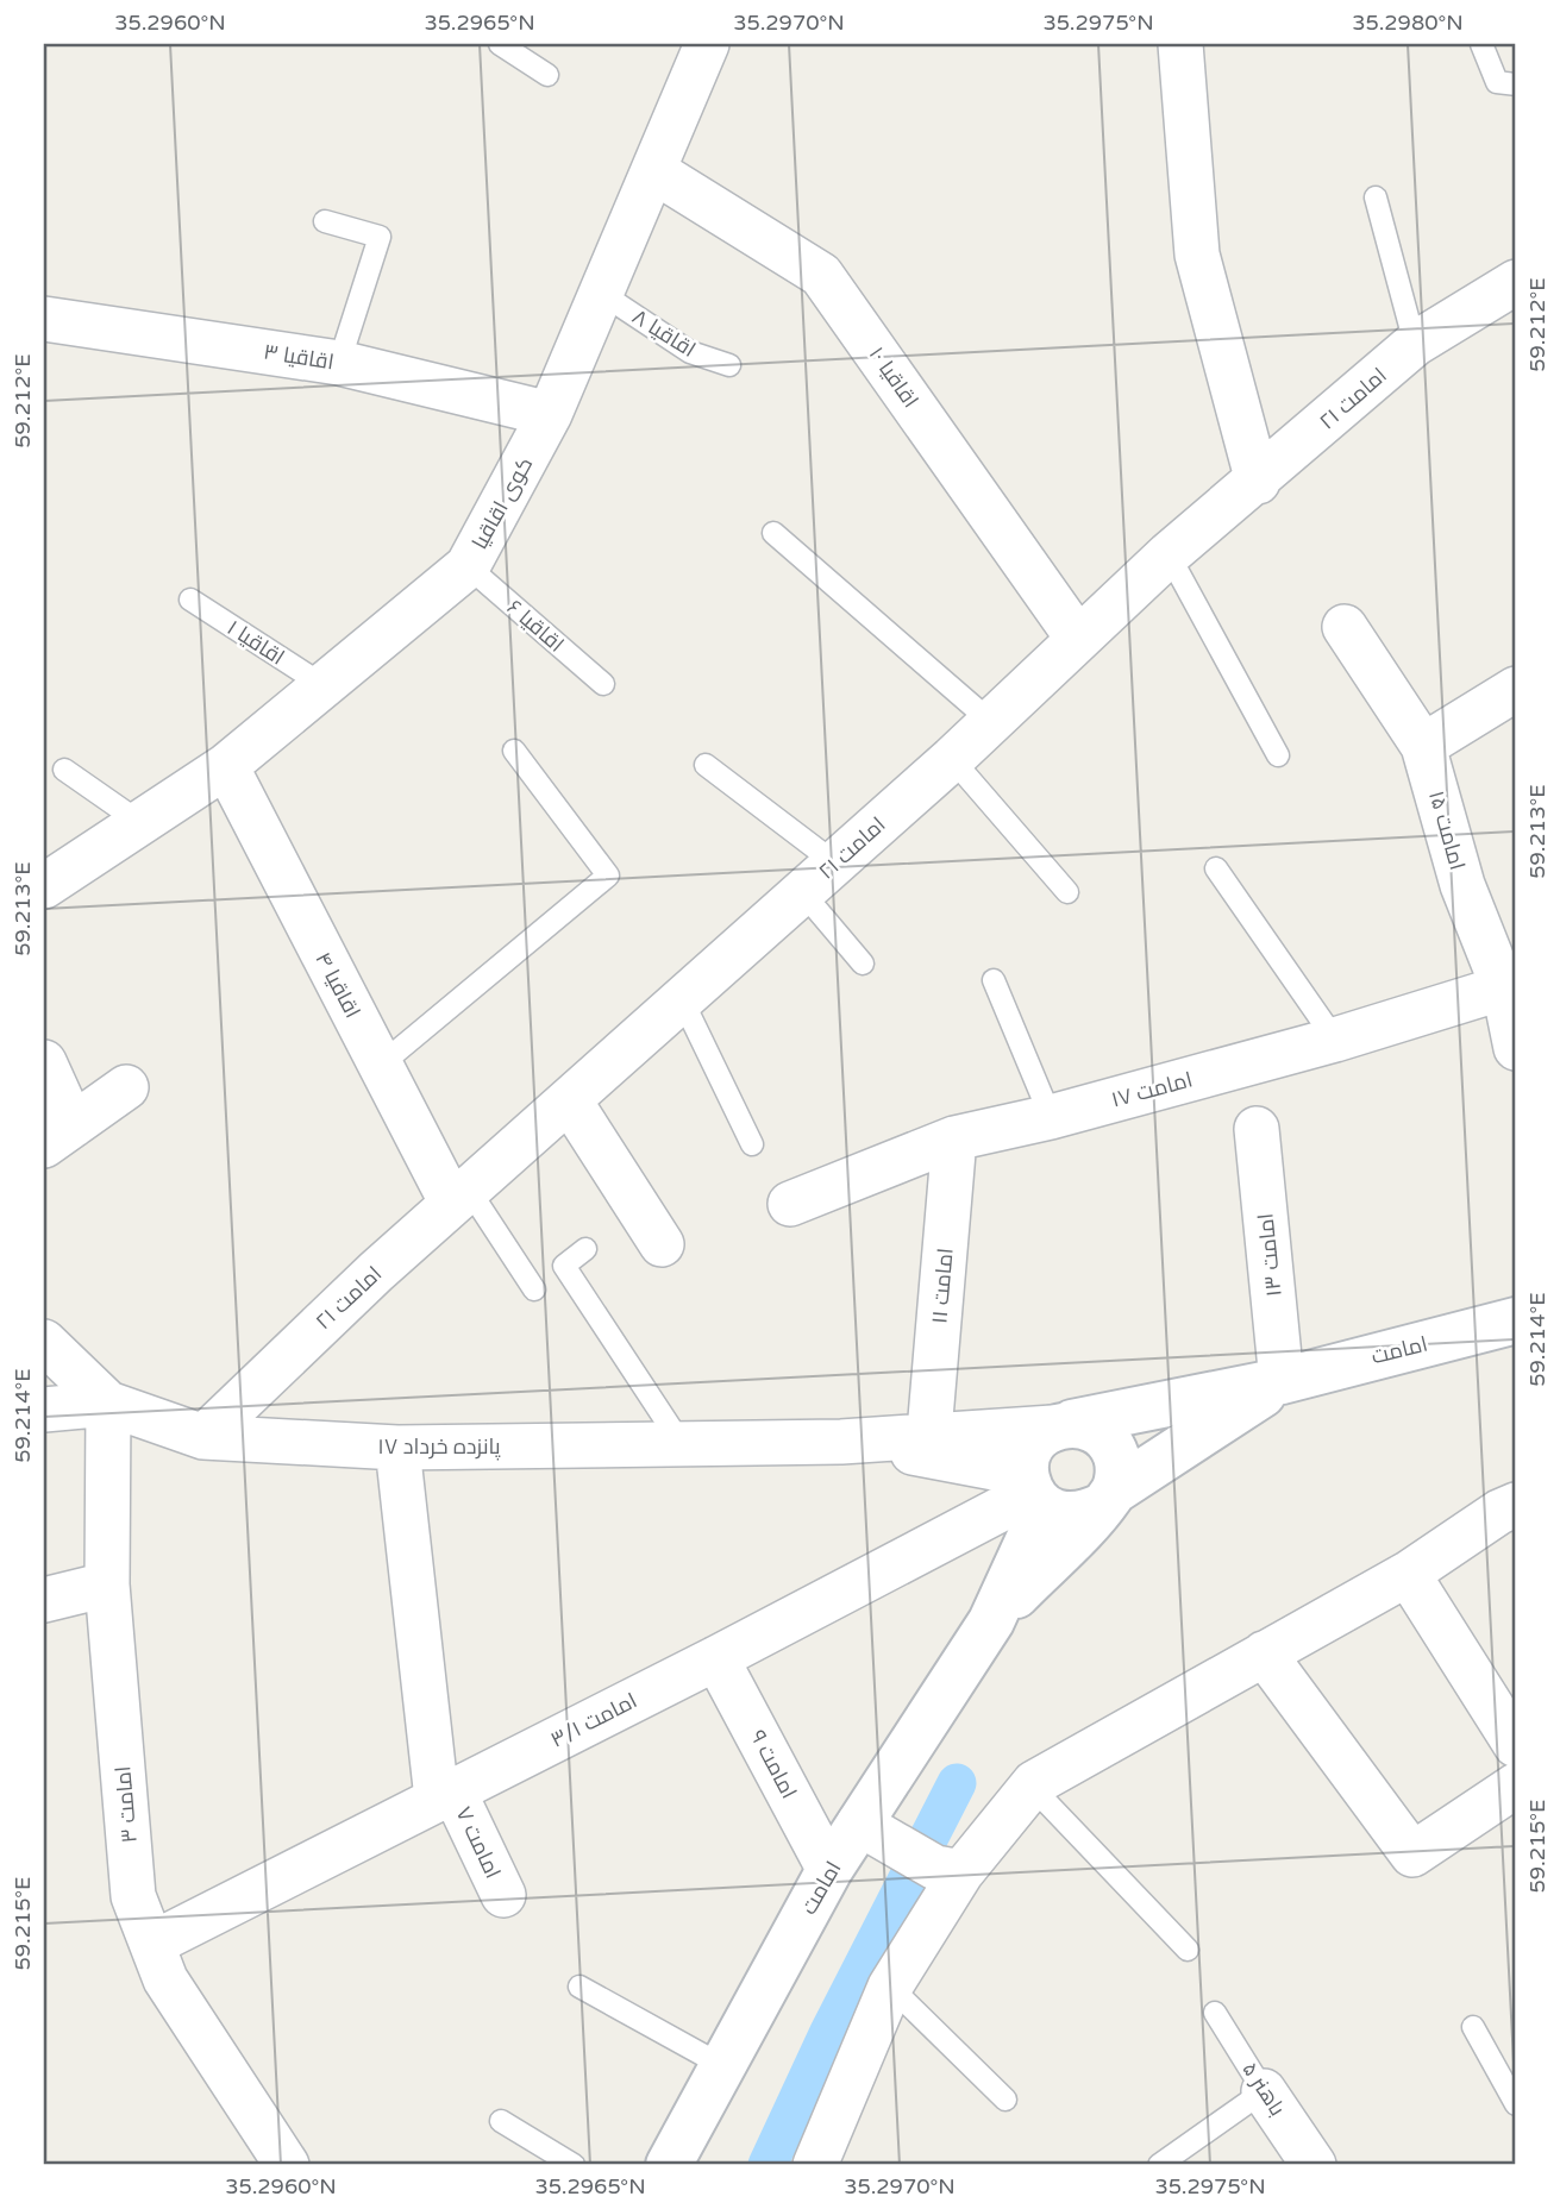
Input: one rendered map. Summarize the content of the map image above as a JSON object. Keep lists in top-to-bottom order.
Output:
{
  "streets": {
    "street": [
      "اقاقیا ۳",
      "اقاقیا ۱۰",
      "امامت ۲۱",
      "کوی اقاقیا",
      "امامت ۱۵",
      "اقاقیا ۴",
      "امامت ۱۷",
      "امامت ۱۳",
      "امامت ۱۱",
      "امامت",
      "پانزده خرداد ۱۷",
      "امامت ۳/۱",
      "امامت ۹",
      "امامت ۳",
      "امامت ۷",
      "باهنر ۵"
    ],
    "lane": ["اقاقیا ۸", "اقاقیا ۶", "اقاقیا ۱"]
  },
  "crossings": [
    ["اقاقیا ۸", "کوی اقاقیا"],
    ["اقاقیا ۳", "کوی اقاقیا"],
    ["اقاقیا ۱۰", "امامت ۲۱"],
    ["اقاقیا ۱۰", "کوی اقاقیا"],
    ["امامت ۲۱", "اقاقیا ۴"],
    ["امامت ۲۱", "پانزده خرداد ۱۷"],
    ["کوی اقاقیا", "اقاقیا ۶"],
    ["کوی اقاقیا", "اقاقیا ۱"],
    ["کوی اقاقیا", "اقاقیا ۴"],
    ["امامت ۱۵", "امامت ۱۷"],
    ["امامت ۱۷", "امامت ۱۱"],
    ["امامت ۱۳", "امامت"],
    ["امامت ۱۱", "پانزده خرداد ۱۷"],
    ["امامت", "پانزده خرداد ۱۷"],
    ["امامت", "امامت ۳/۱"],
    ["امامت", "امامت ۹"],
    ["پانزده خرداد ۱۷", "امامت ۳/۱"],
    ["پانزده خرداد ۱۷", "امامت ۳"],
    ["پانزده خرداد ۱۷", "امامت ۷"],
    ["امامت ۳/۱", "امامت ۹"],
    ["امامت ۳/۱", "امامت ۳"],
    ["امامت ۳/۱", "امامت ۷"]
  ],
  "coordinates": [
    "35.2960°N",
    "35.2965°N",
    "35.2970°N",
    "35.2975°N",
    "35.2980°N",
    "59.212°E",
    "59.213°E",
    "59.214°E",
    "59.215°E"
  ]
}
